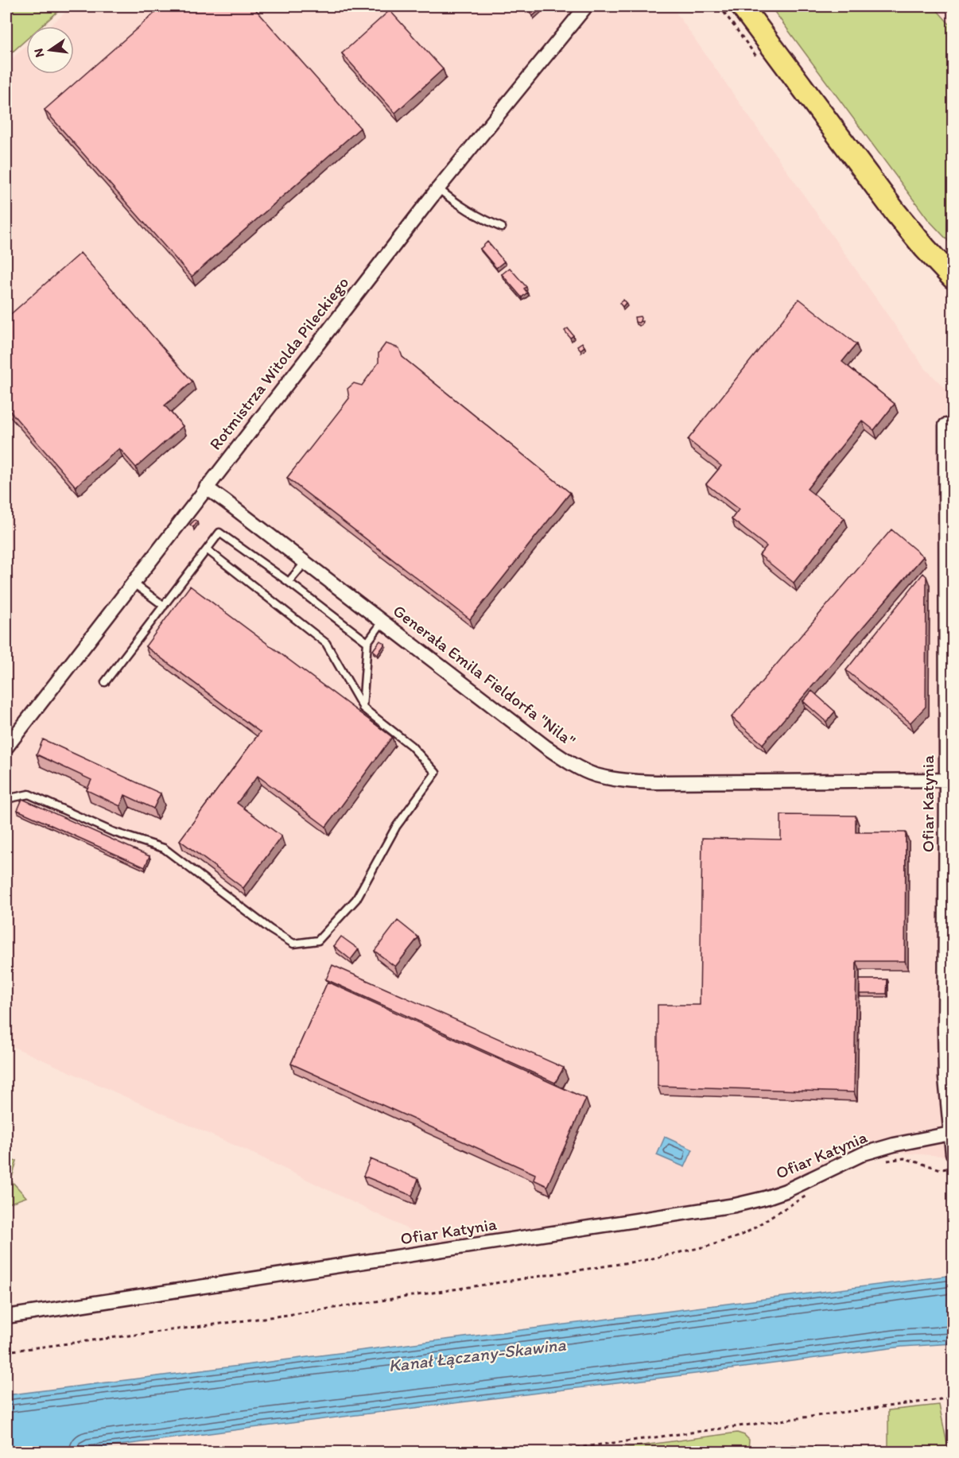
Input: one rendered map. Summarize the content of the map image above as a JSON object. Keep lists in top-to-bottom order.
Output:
{
  "streets": {
    "street": ["Rotmistrza Witolda Pileckiego", "Generała Emila Fieldorfa \"Nila\"", "Ofiar Katynia"]
  },
  "crossings": [
    ["Rotmistrza Witolda Pileckiego", "Generała Emila Fieldorfa \"Nila\""],
    ["Generała Emila Fieldorfa \"Nila\"", "Ofiar Katynia"]
  ],
  "water": ["Kanał Łączany-Skawina"],
  "north": "left"
}
